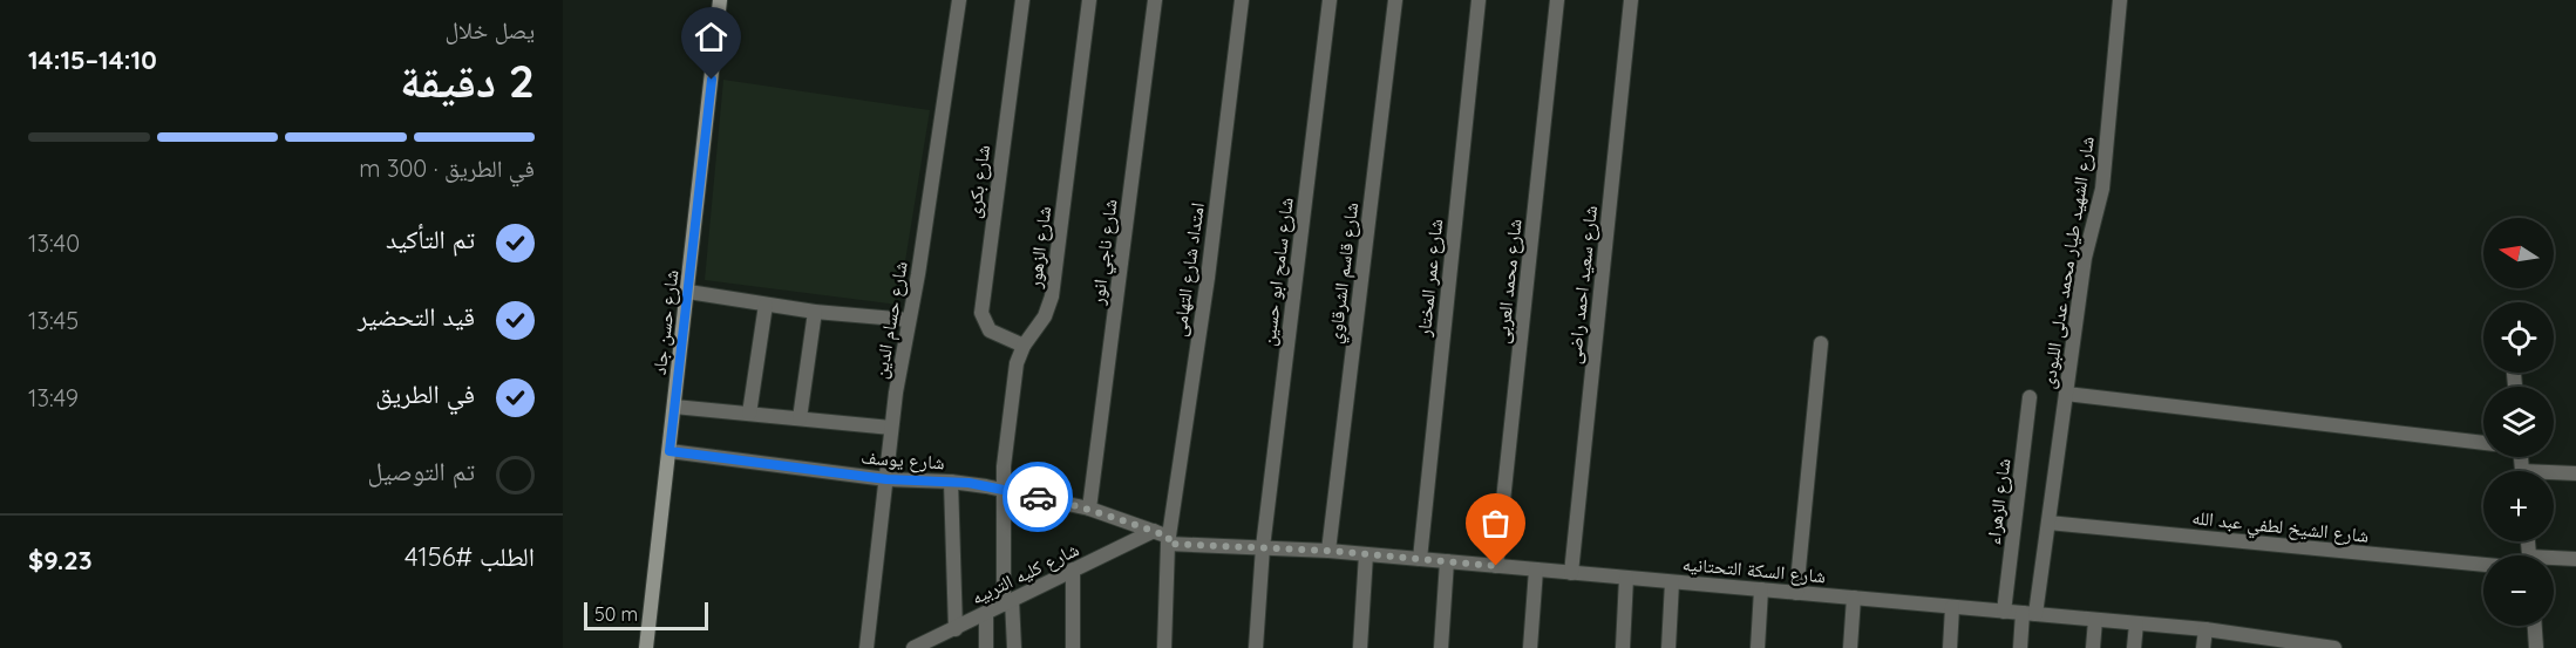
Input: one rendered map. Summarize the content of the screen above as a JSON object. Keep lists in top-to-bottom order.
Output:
{
  "streets": {
    "main road": ["شارع حسن جاد"],
    "street": [
      "شارع بكرى",
      "شارع الزهور",
      "شارع ناجي انور",
      "شارع الشهيد طيار محمد عدلى اللبودى",
      "امتداد شارع التهامى",
      "شارع سامح ابو حسين",
      "شارع قاسم الشرقاوي",
      "شارع عمر المختار",
      "شارع محمد العربى",
      "شارع سعيد احمد راضى",
      "شارع حسام الدين",
      "شارع يوسف",
      "شارع الزهراء",
      "شارع الشيخ لطفي عبد الله",
      "شارع السكة التحتانيه",
      "شارع كليه التربيه"
    ]
  },
  "crossings": [
    ["شارع بكرى", "شارع الزهور"],
    ["شارع الزهور", "شارع يوسف"],
    ["شارع الزهور", "شارع كليه التربيه"],
    ["شارع ناجي انور", "شارع يوسف"],
    ["شارع الشهيد طيار محمد عدلى اللبودى", "شارع الشيخ لطفي عبد الله"],
    ["شارع الشهيد طيار محمد عدلى اللبودى", "شارع السكة التحتانيه"],
    ["امتداد شارع التهامى", "شارع يوسف"],
    ["امتداد شارع التهامى", "شارع السكة التحتانيه"],
    ["شارع سامح ابو حسين", "شارع السكة التحتانيه"],
    ["شارع قاسم الشرقاوي", "شارع السكة التحتانيه"],
    ["شارع عمر المختار", "شارع السكة التحتانيه"],
    ["شارع محمد العربى", "شارع السكة التحتانيه"],
    ["شارع سعيد احمد راضى", "شارع السكة التحتانيه"],
    ["شارع حسام الدين", "شارع يوسف"],
    ["شارع حسن جاد", "شارع يوسف"],
    ["شارع يوسف", "شارع السكة التحتانيه"],
    ["شارع يوسف", "شارع كليه التربيه"],
    ["شارع الزهراء", "شارع السكة التحتانيه"]
  ],
  "scale_bar": "50 m",
  "north": "left",
  "page": {
    "heading": ["2 دقيقة", "يصل خلال", "14:10–14:15"],
    "panel": ["الطلب #4156", "$9.23"],
    "bar": "في الطريق · 300 m",
    "list": [
      ["تم التأكيد", "13:40"],
      ["قيد التحضير", "13:45"],
      ["في الطريق", "13:49"],
      "تم التوصيل"
    ],
    "map_buttons": ["+", "−"],
    "scale": "50 m"
  }
}
